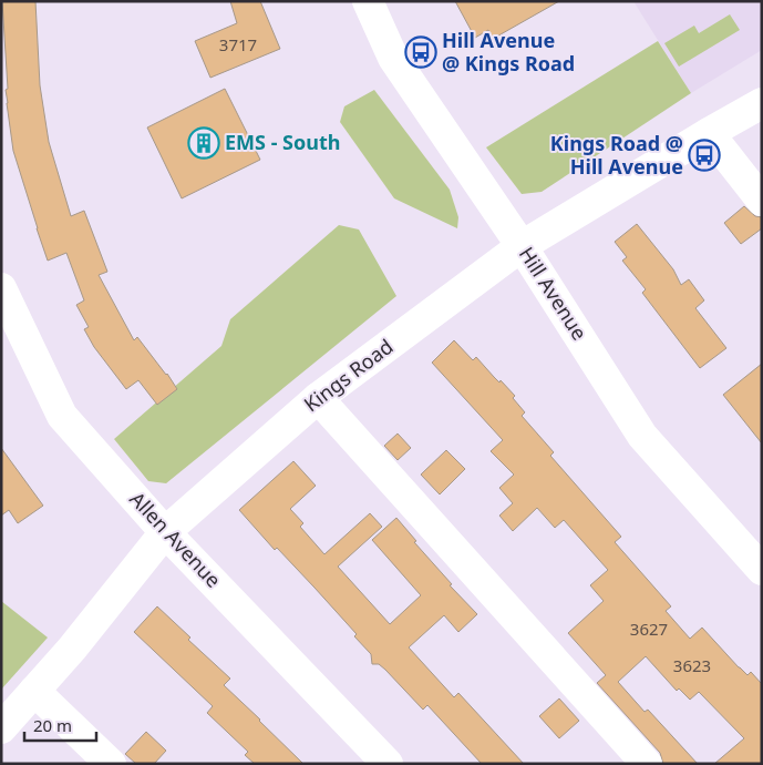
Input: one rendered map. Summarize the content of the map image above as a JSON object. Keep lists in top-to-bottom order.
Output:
{
  "streets": {
    "street": ["Hill Avenue", "Kings Road", "Allen Avenue"]
  },
  "crossings": [
    ["Hill Avenue", "Kings Road"],
    ["Kings Road", "Allen Avenue"]
  ],
  "places": {
    "bus stop": ["Hill Avenue @ Kings Road", "Kings Road @ Hill Avenue"],
    "building": ["EMS - South"]
  },
  "house_numbers": ["3717", "3627", "3623"],
  "scale_bar": "20 m"
}
